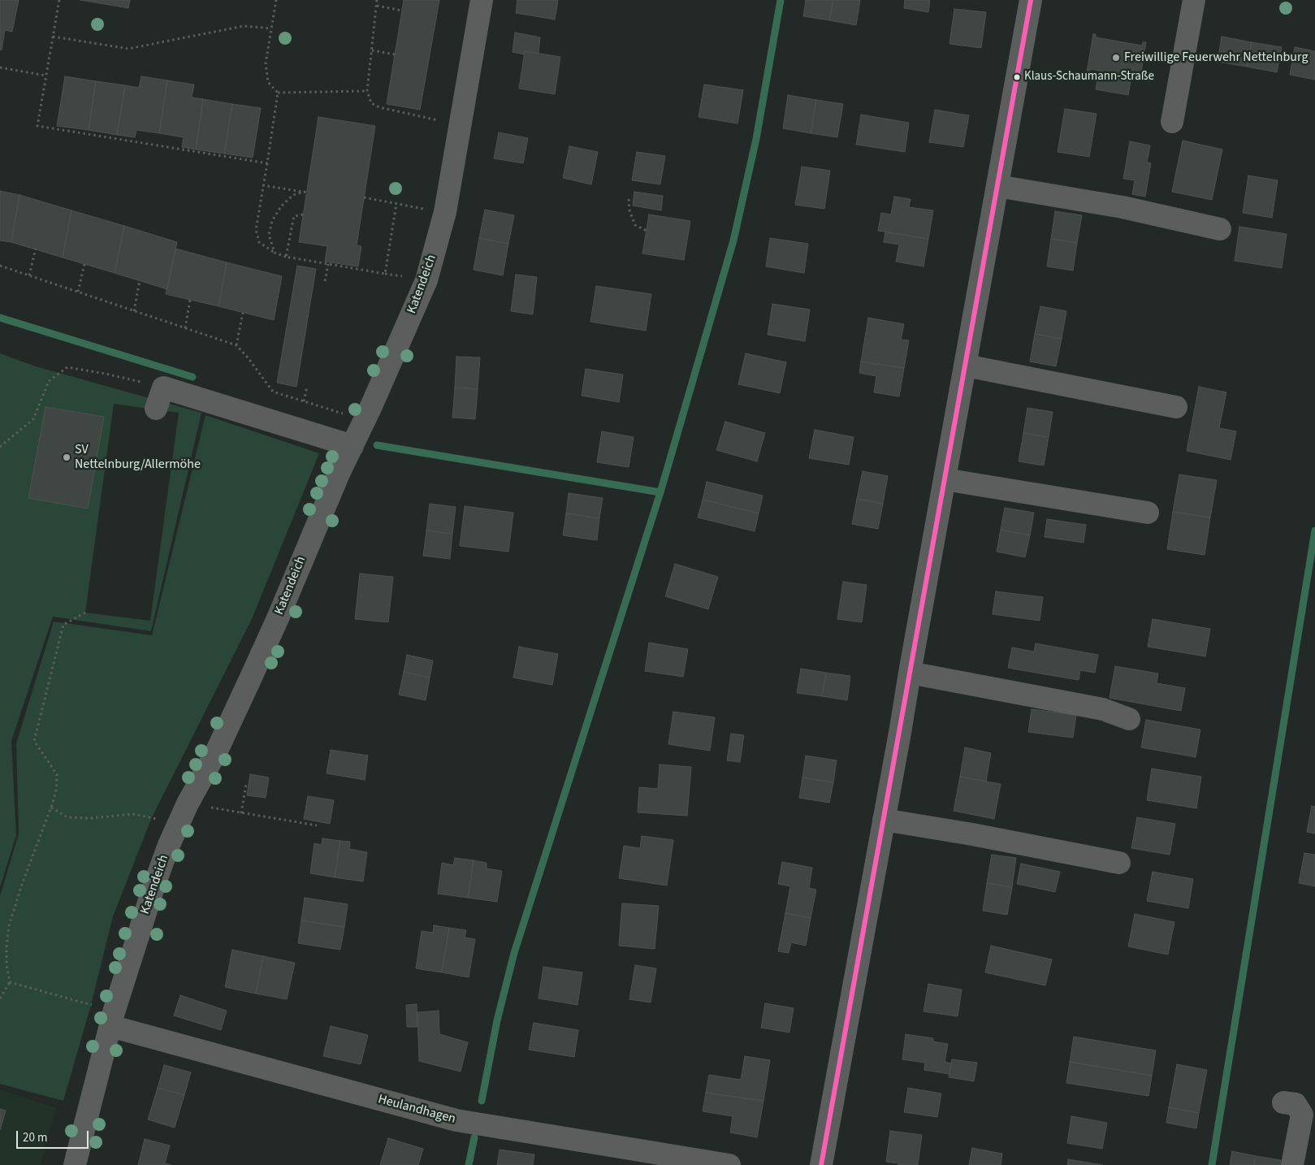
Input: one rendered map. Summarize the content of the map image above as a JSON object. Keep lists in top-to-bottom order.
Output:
{
  "streets": {
    "street": ["Katendeich", "Heulandhagen"]
  },
  "crossings": [
    ["Katendeich", "Heulandhagen"]
  ],
  "places": ["Freiwillige Feuerwehr Nettelnburg", "Klaus-Schaumann-Straße", "SV Nettelnburg/Allermöhe"],
  "scale_bar": "20 m"
}
